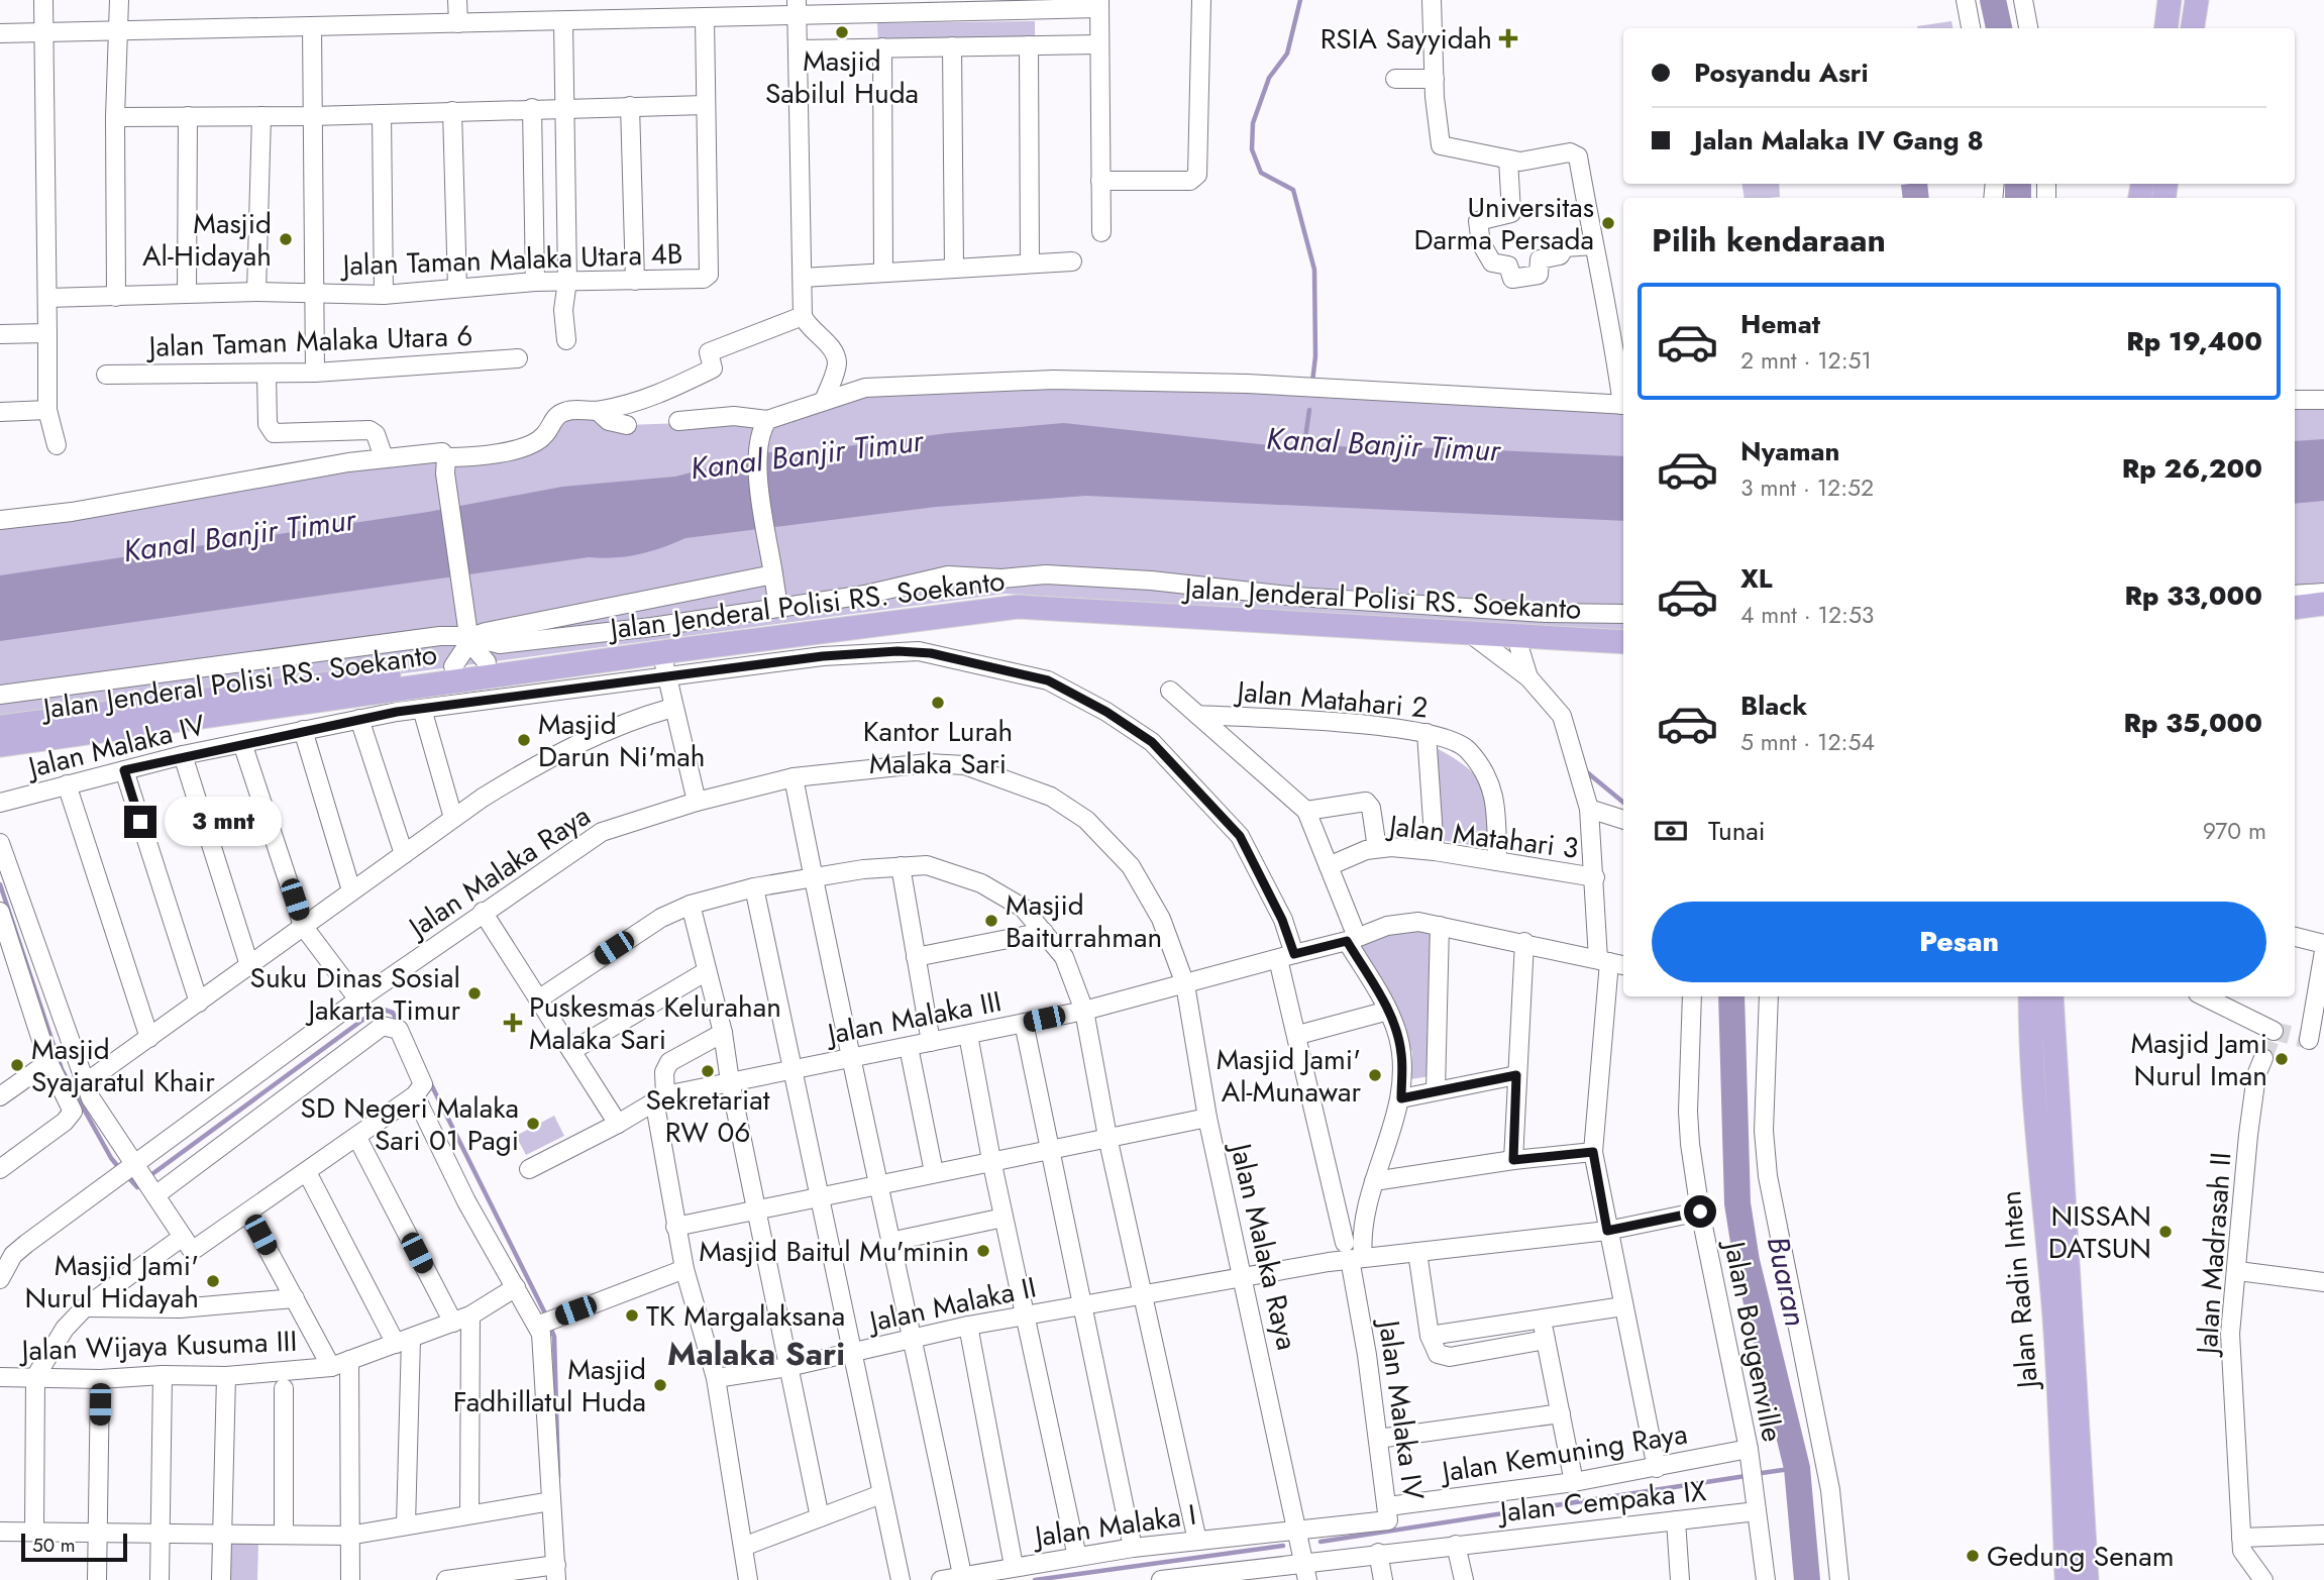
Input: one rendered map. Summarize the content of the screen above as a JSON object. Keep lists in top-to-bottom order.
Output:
{
  "streets": {
    "main road": ["Jalan Jenderal Polisi RS. Soekanto", "Jalan Radin Inten"],
    "street": [
      "Jalan Taman Malaka Utara 4B",
      "Jalan Taman Malaka Utara 6",
      "Jalan Matahari 2",
      "Jalan Malaka IV",
      "Jalan Matahari 3",
      "Jalan Malaka Raya",
      "Jalan Malaka III",
      "Jalan Madrasah II",
      "Jalan Malaka II",
      "Jalan Bougenville",
      "Jalan Wijaya Kusuma III",
      "Jalan Kemuning Raya",
      "Jalan Cempaka IX",
      "Jalan Malaka I"
    ]
  },
  "crossings": [
    ["Jalan Jenderal Polisi RS. Soekanto", "Jalan Malaka IV"],
    ["Jalan Matahari 2", "Jalan Matahari 3"],
    ["Jalan Malaka IV", "Jalan Matahari 3"],
    ["Jalan Malaka IV", "Jalan Malaka Raya"],
    ["Jalan Malaka IV", "Jalan Malaka II"],
    ["Jalan Malaka IV", "Jalan Kemuning Raya"],
    ["Jalan Malaka IV", "Jalan Malaka I"],
    ["Jalan Malaka Raya", "Jalan Malaka III"],
    ["Jalan Malaka Raya", "Jalan Malaka II"],
    ["Jalan Malaka Raya", "Jalan Cempaka IX"],
    ["Jalan Malaka Raya", "Jalan Malaka I"],
    ["Jalan Malaka II", "Jalan Bougenville"],
    ["Jalan Bougenville", "Jalan Kemuning Raya"],
    ["Jalan Bougenville", "Jalan Cempaka IX"]
  ],
  "districts": ["Malaka Sari"],
  "water": ["Kanal Banjir Timur", "Buaran"],
  "places": {
    "other": [
      "Masjid Sabilul Huda",
      "Universitas Darma Persada",
      "Masjid Al-Hidayah",
      "Kantor Lurah Malaka Sari",
      "Masjid Darun Ni'mah",
      "Masjid Baiturrahman",
      "Suku Dinas Sosial Jakarta Timur",
      "Masjid Jami Nurul Iman",
      "Masjid Syajaratul Khair",
      "Sekretariat RW 06",
      "Masjid Jami' Al-Munawar",
      "SD Negeri Malaka Sari 01 Pagi",
      "NISSAN DATSUN",
      "Masjid Baitul Mu'minin",
      "Masjid Jami' Nurul Hidayah",
      "TK Margalaksana",
      "Masjid Fadhillatul Huda",
      "Gedung Senam"
    ],
    "health": ["RSIA Sayyidah", "Puskesmas Kelurahan Malaka Sari"]
  },
  "scale_bar": "50 m",
  "page": {
    "banner": ["Posyandu Asri", "Jalan Malaka IV Gang 8"],
    "heading": "Pilih kendaraan",
    "list": [
      {
        "name": "Hemat",
        "note": "2 mnt · 12:51",
        "value": "Rp 19,400"
      },
      {
        "name": "Nyaman",
        "note": "3 mnt · 12:52",
        "value": "Rp 26,200"
      },
      {
        "name": "XL",
        "note": "4 mnt · 12:53",
        "value": "Rp 33,000"
      },
      {
        "name": "Black",
        "note": "5 mnt · 12:54",
        "value": "Rp 35,000"
      }
    ],
    "pay": ["Tunai", "970 m"],
    "bubble": "3 mnt",
    "buttons": "Pesan",
    "scale": "50 m"
  }
}
